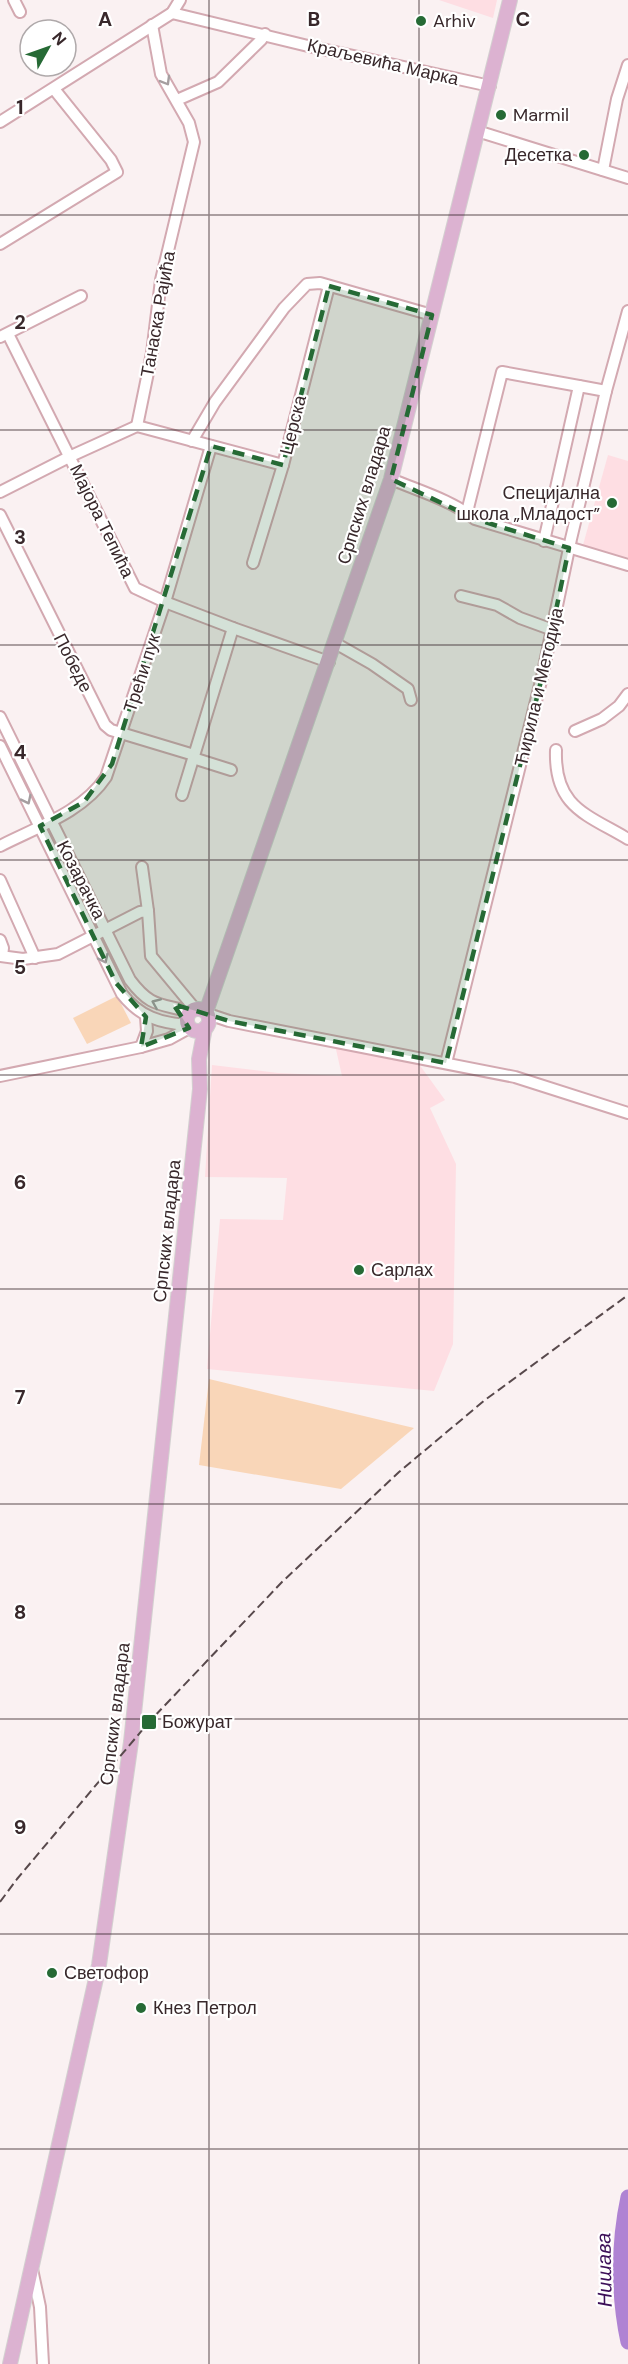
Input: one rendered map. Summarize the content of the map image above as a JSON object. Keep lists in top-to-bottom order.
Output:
{
  "streets": {
    "main road": ["Српских владара"],
    "street": [
      "Краљевића Марка",
      "Танаска Рајића",
      "Церска",
      "Мајора Тепића",
      "Победе",
      "Трећи пук",
      "Ћирила и Методија",
      "Козарачка"
    ]
  },
  "crossings": [
    ["Краљевића Марка", "Српских владара"],
    ["Српских владара", "Мајора Тепића"],
    ["Српских владара", "Козарачка"],
    ["Мајора Тепића", "Трећи пук"],
    ["Победе", "Трећи пук"],
    ["Трећи пук", "Козарачка"]
  ],
  "water": ["Нишава"],
  "places": {
    "other": [
      "Arhiv",
      "Marmil",
      "Десетка",
      "Специјална школа „Младост”",
      "Сарлах",
      "Светофор",
      "Кнез Петрол"
    ],
    "transit": ["Божурат"]
  },
  "north": "top right",
  "grid": {
    "columns": ["A", "B", "C"],
    "rows": [
      "1",
      "2",
      "3",
      "4",
      "5",
      "6",
      "7",
      "8",
      "9"
    ]
  }
}
